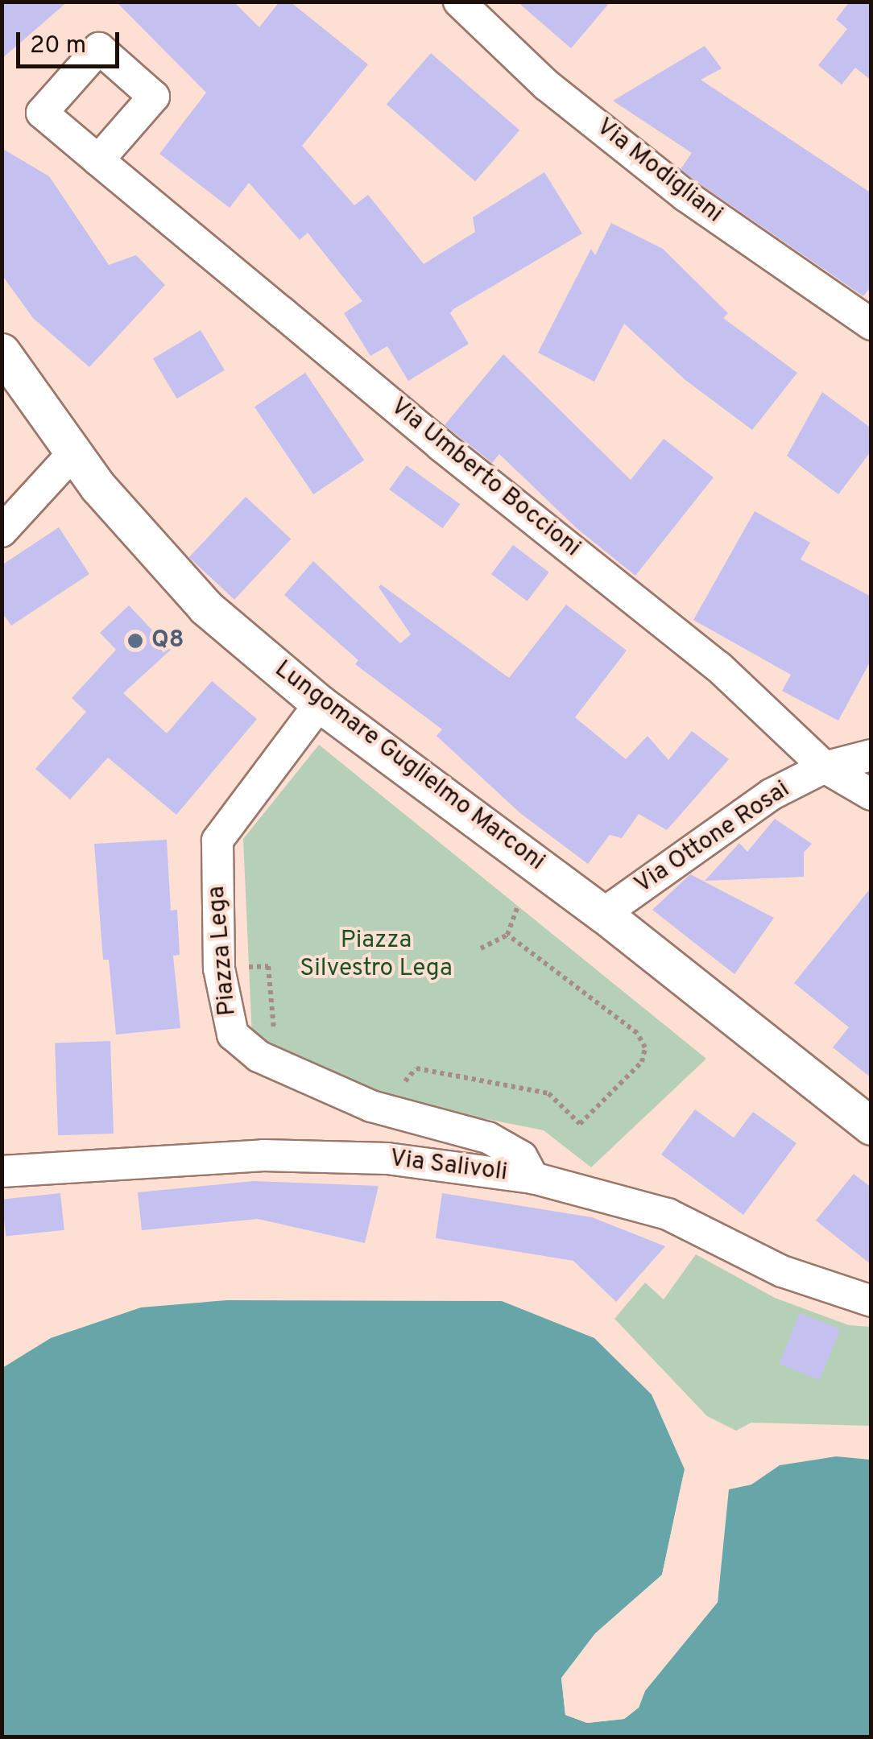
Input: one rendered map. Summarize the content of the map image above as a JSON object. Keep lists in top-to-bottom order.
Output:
{
  "streets": {
    "street": [
      "Via Modigliani",
      "Via Umberto Boccioni",
      "Lungomare Guglielmo Marconi",
      "Via Ottone Rosai",
      "Piazza Lega",
      "Via Salivoli"
    ]
  },
  "crossings": [
    ["Via Umberto Boccioni", "Via Ottone Rosai"],
    ["Lungomare Guglielmo Marconi", "Via Ottone Rosai"],
    ["Lungomare Guglielmo Marconi", "Piazza Lega"],
    ["Piazza Lega", "Via Salivoli"]
  ],
  "parks": ["Piazza Silvestro Lega"],
  "places": ["Q8"],
  "scale_bar": "20 m"
}
